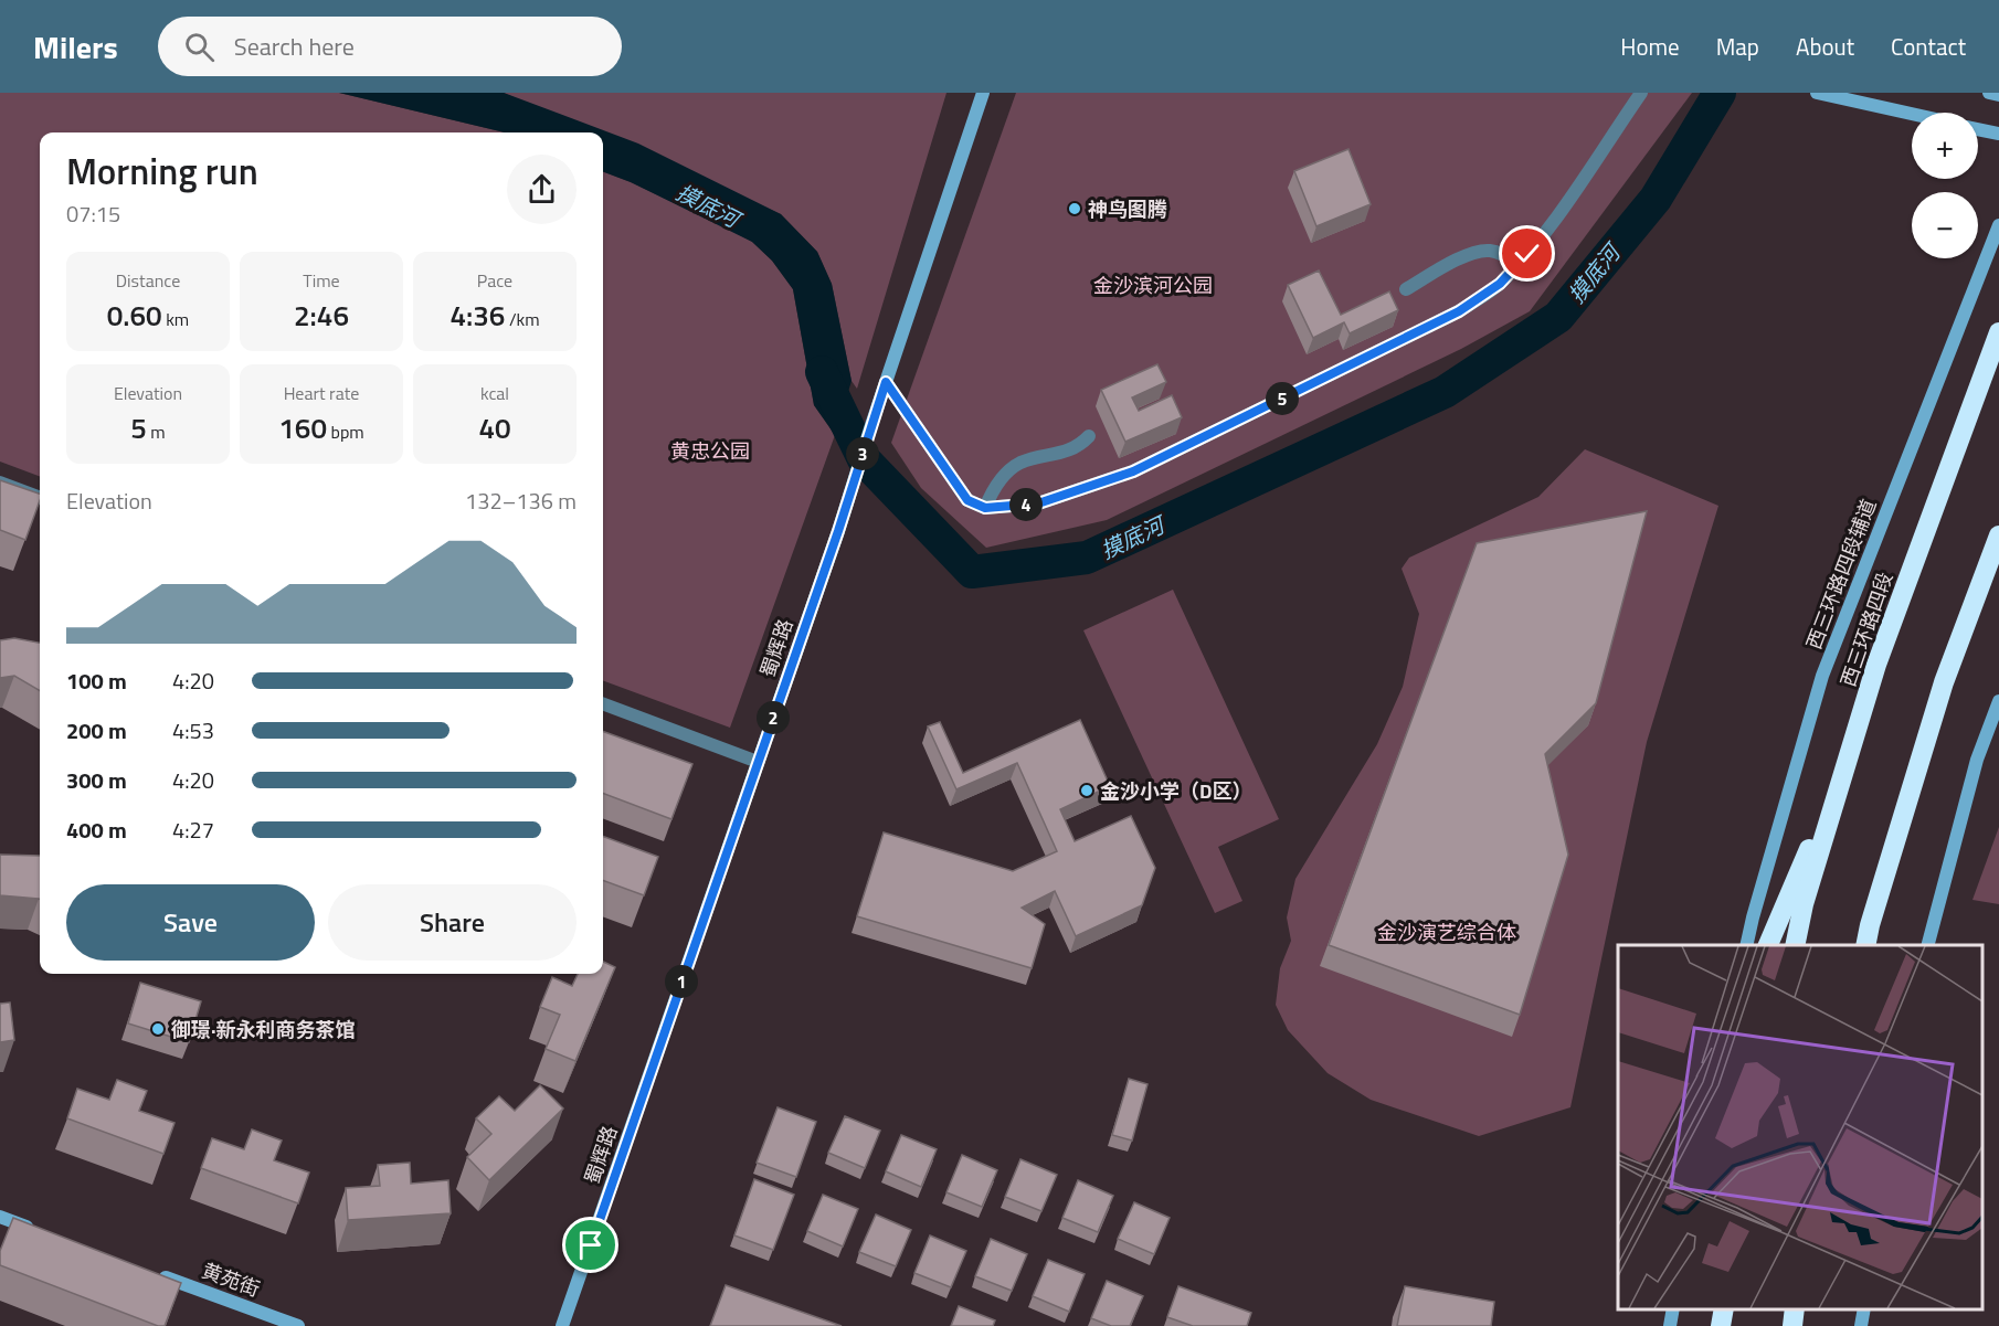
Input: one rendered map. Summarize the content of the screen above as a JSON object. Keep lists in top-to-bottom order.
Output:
{
  "streets": {
    "highway": ["西三环路四段"],
    "street": ["西三环路四段辅道", "蜀辉路", "黄苑街"]
  },
  "water": ["摸底河"],
  "parks": ["金沙滨河公园", "黄忠公园", "金沙演艺综合体"],
  "places": ["神鸟图腾", "金沙小学（D区）", "御璟·新永利商务茶馆"],
  "page": {
    "header": "Milers",
    "search": "Search here",
    "nav": [
      "Home",
      "Map",
      "About",
      "Contact"
    ],
    "map_buttons": ["+", "−"],
    "heading": ["Morning run", "07:15"],
    "stats": [
      ["Distance", "0.60 km"],
      ["Time", "2:46"],
      ["Pace", "4:36 /km"],
      ["Elevation", "5 m"],
      ["Heart rate", "160 bpm"],
      ["kcal", "40"]
    ],
    "pins": [
      "5",
      "3",
      "4",
      "2",
      "1"
    ],
    "chart": ["Elevation", "132–136 m"],
    "list": [
      {
        "name": "100 m",
        "note": "4:20"
      },
      {
        "name": "200 m",
        "note": "4:53"
      },
      {
        "name": "300 m",
        "note": "4:20"
      },
      {
        "name": "400 m",
        "note": "4:27"
      }
    ],
    "buttons": ["Save", "Share"]
  }
}
